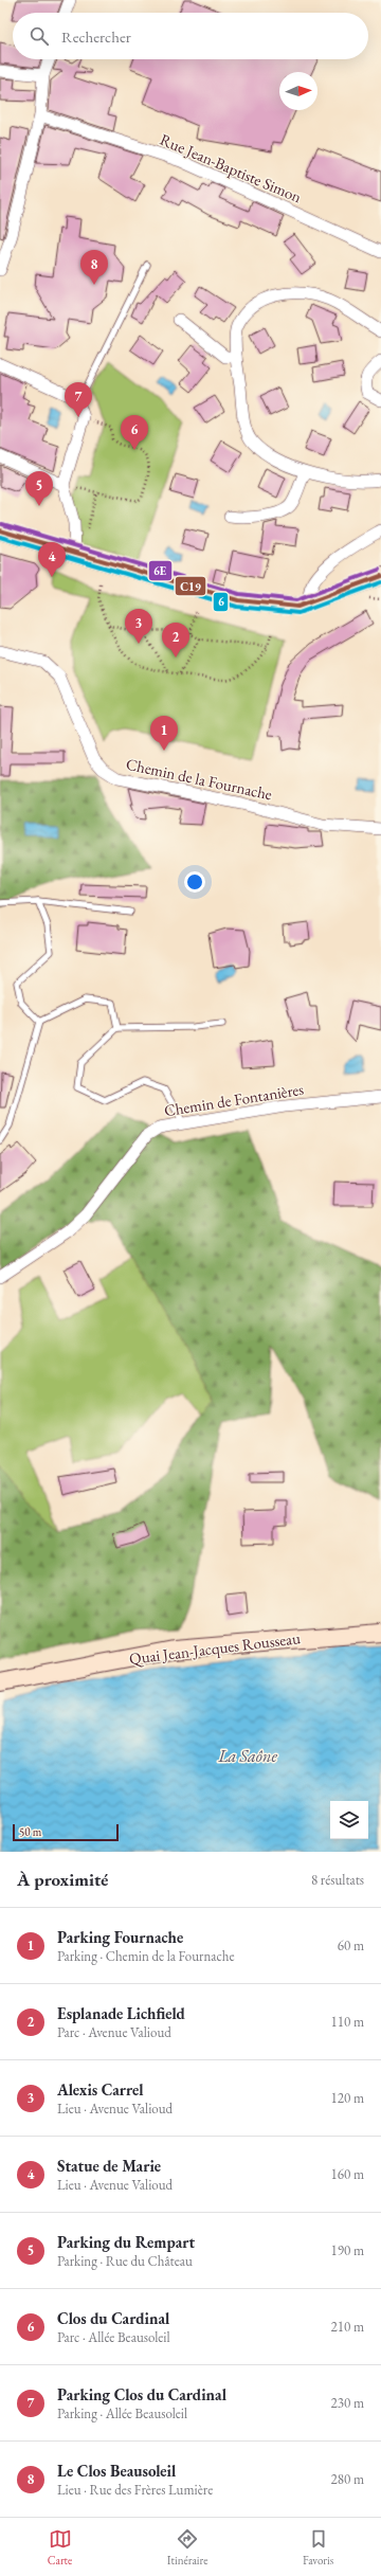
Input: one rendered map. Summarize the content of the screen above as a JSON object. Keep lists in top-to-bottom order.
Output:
{
  "streets": {
    "main road": ["Quai Jean-Jacques Rousseau"],
    "street": ["Rue Jean-Baptiste Simon", "Chemin de la Fournache", "Chemin de Fontanières"]
  },
  "water": ["La Saône"],
  "lines": ["transit line 6E", "transit line C19", "transit line 6"],
  "scale_bar": "50 m",
  "north": "right",
  "page": {
    "search": "Rechercher",
    "pins": [
      "8",
      "7",
      "6",
      "5",
      "4",
      "3",
      "2",
      "1"
    ],
    "scale": "50 m",
    "heading": ["À proximité", "8 résultats"],
    "list": [
      {
        "mark": "1",
        "name": "Parking Fournache",
        "note": "Parking · Chemin de la Fournache",
        "value": "60 m"
      },
      {
        "mark": "2",
        "name": "Esplanade Lichfield",
        "note": "Parc · Avenue Valioud",
        "value": "110 m"
      },
      {
        "mark": "3",
        "name": "Alexis Carrel",
        "note": "Lieu · Avenue Valioud",
        "value": "120 m"
      },
      {
        "mark": "4",
        "name": "Statue de Marie",
        "note": "Lieu · Avenue Valioud",
        "value": "160 m"
      },
      {
        "mark": "5",
        "name": "Parking du Rempart",
        "note": "Parking · Rue du Château",
        "value": "190 m"
      },
      {
        "mark": "6",
        "name": "Clos du Cardinal",
        "note": "Parc · Allée Beausoleil",
        "value": "210 m"
      },
      {
        "mark": "7",
        "name": "Parking Clos du Cardinal",
        "note": "Parking · Allée Beausoleil",
        "value": "230 m"
      },
      {
        "mark": "8",
        "name": "Le Clos Beausoleil",
        "note": "Lieu · Rue des Frères Lumière",
        "value": "280 m"
      }
    ],
    "nav": ["Carte", "Itinéraire", "Favoris"]
  }
}
